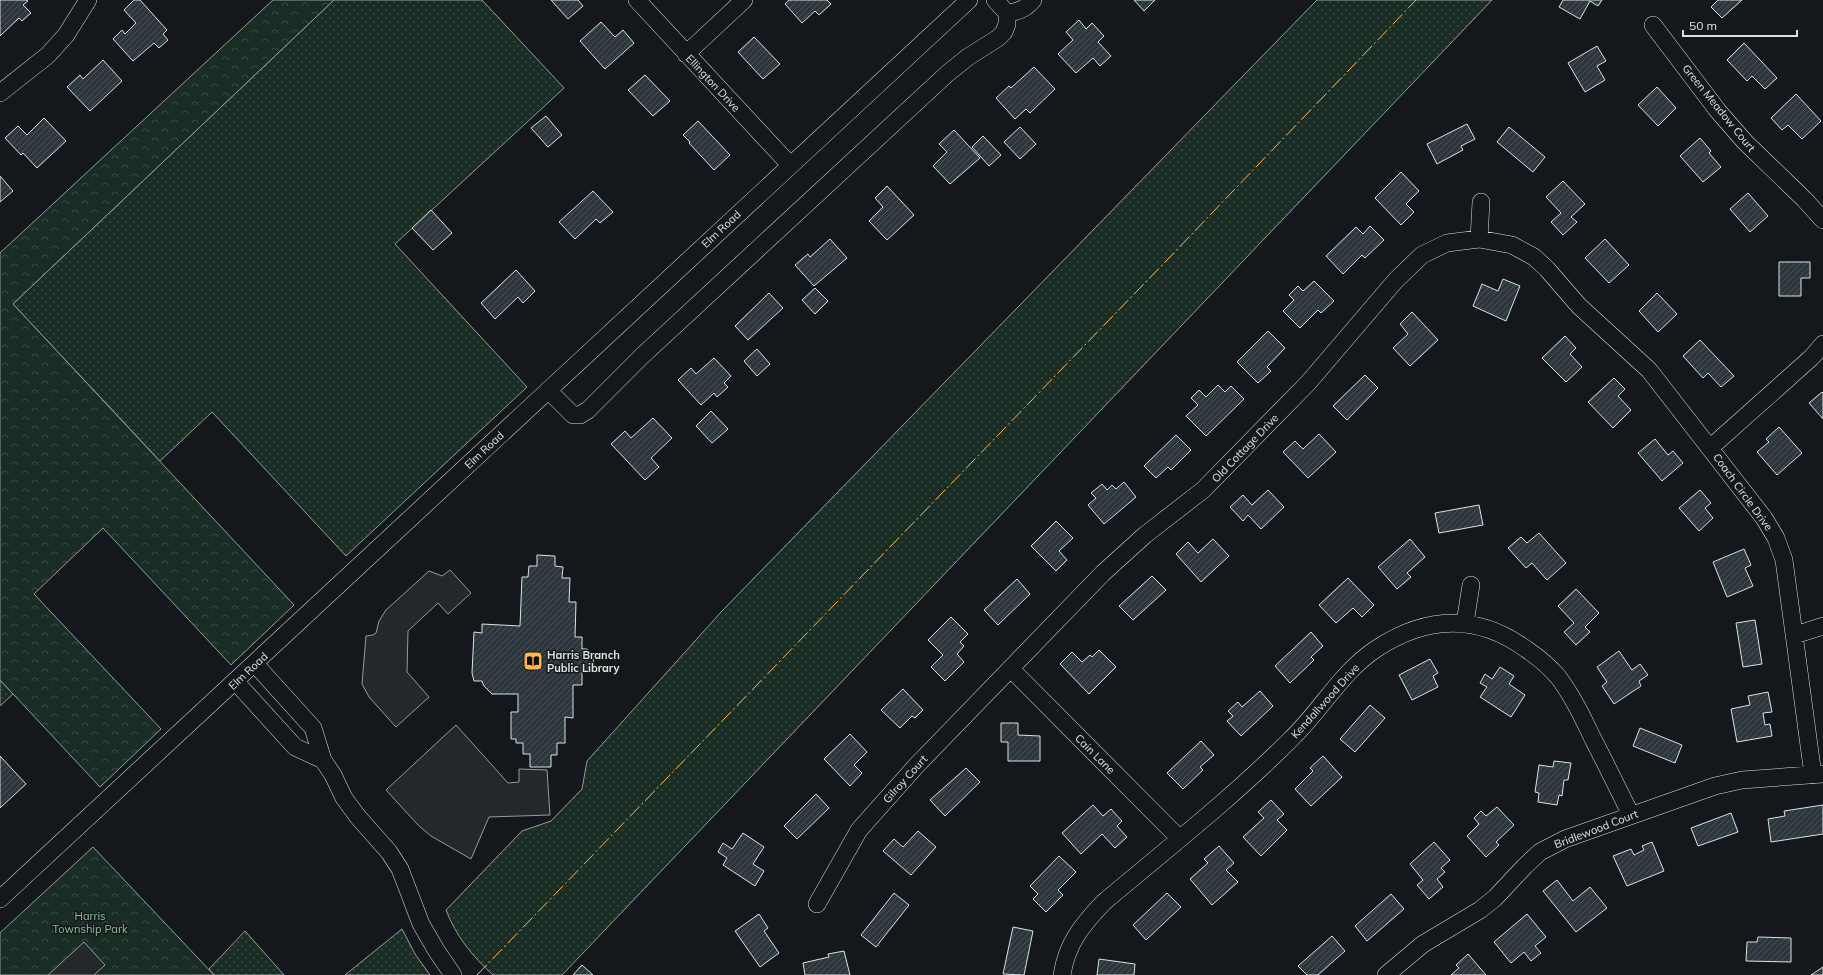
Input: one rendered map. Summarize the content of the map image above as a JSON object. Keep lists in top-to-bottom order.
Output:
{
  "streets": {
    "street": [
      "Ellington Drive",
      "Green Meadow Court",
      "Elm Road",
      "Old Cottage Drive",
      "Coach Circle Drive",
      "Kendallwood Drive",
      "Cain Lane",
      "Gilroy Court",
      "Bridlewood Court"
    ]
  },
  "crossings": [
    ["Ellington Drive", "Elm Road"],
    ["Old Cottage Drive", "Coach Circle Drive"],
    ["Old Cottage Drive", "Cain Lane"],
    ["Old Cottage Drive", "Gilroy Court"],
    ["Coach Circle Drive", "Bridlewood Court"],
    ["Kendallwood Drive", "Cain Lane"],
    ["Kendallwood Drive", "Bridlewood Court"],
    ["Cain Lane", "Gilroy Court"]
  ],
  "parks": ["Harris Township Park"],
  "places": {
    "library": ["Harris Branch Public Library"]
  },
  "scale_bar": "50 m"
}
